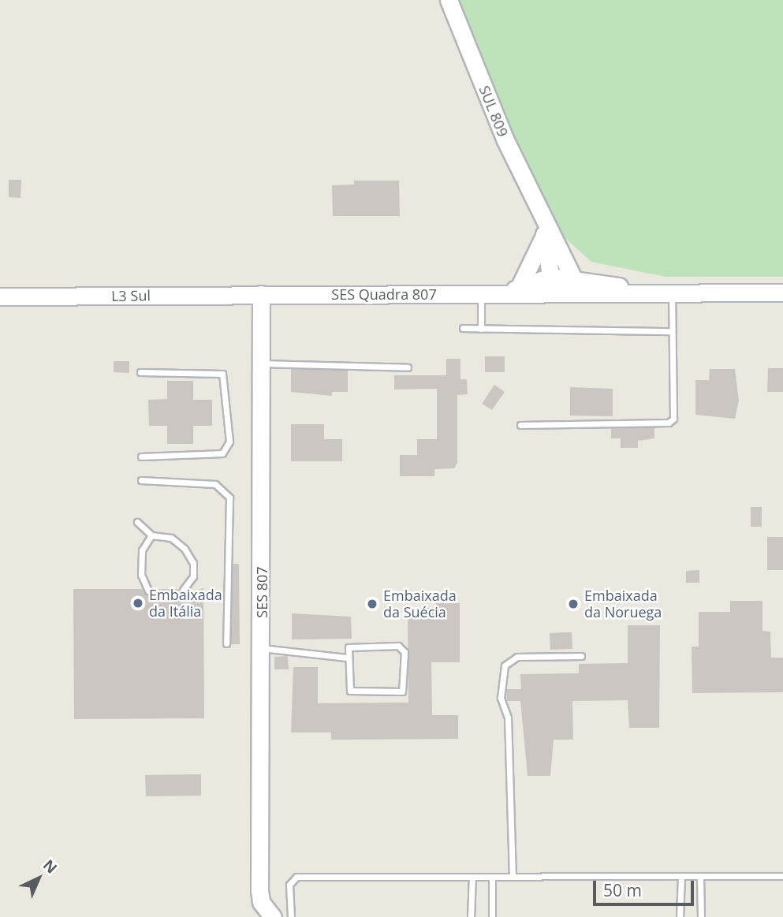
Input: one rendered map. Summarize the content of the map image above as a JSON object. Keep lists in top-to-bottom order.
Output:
{
  "streets": {
    "street": [
      "SUL 809",
      "SES Quadra 807",
      "L3 Sul",
      "SES 807"
    ]
  },
  "crossings": [
    ["SUL 809", "SES Quadra 807"],
    ["SES Quadra 807", "L3 Sul"],
    ["SES Quadra 807", "SES 807"],
    ["L3 Sul", "SES 807"]
  ],
  "places": ["Embaixada da Itália", "Embaixada da Suécia", "Embaixada da Noruega"],
  "scale_bar": "50 m",
  "north": "top right"
}
